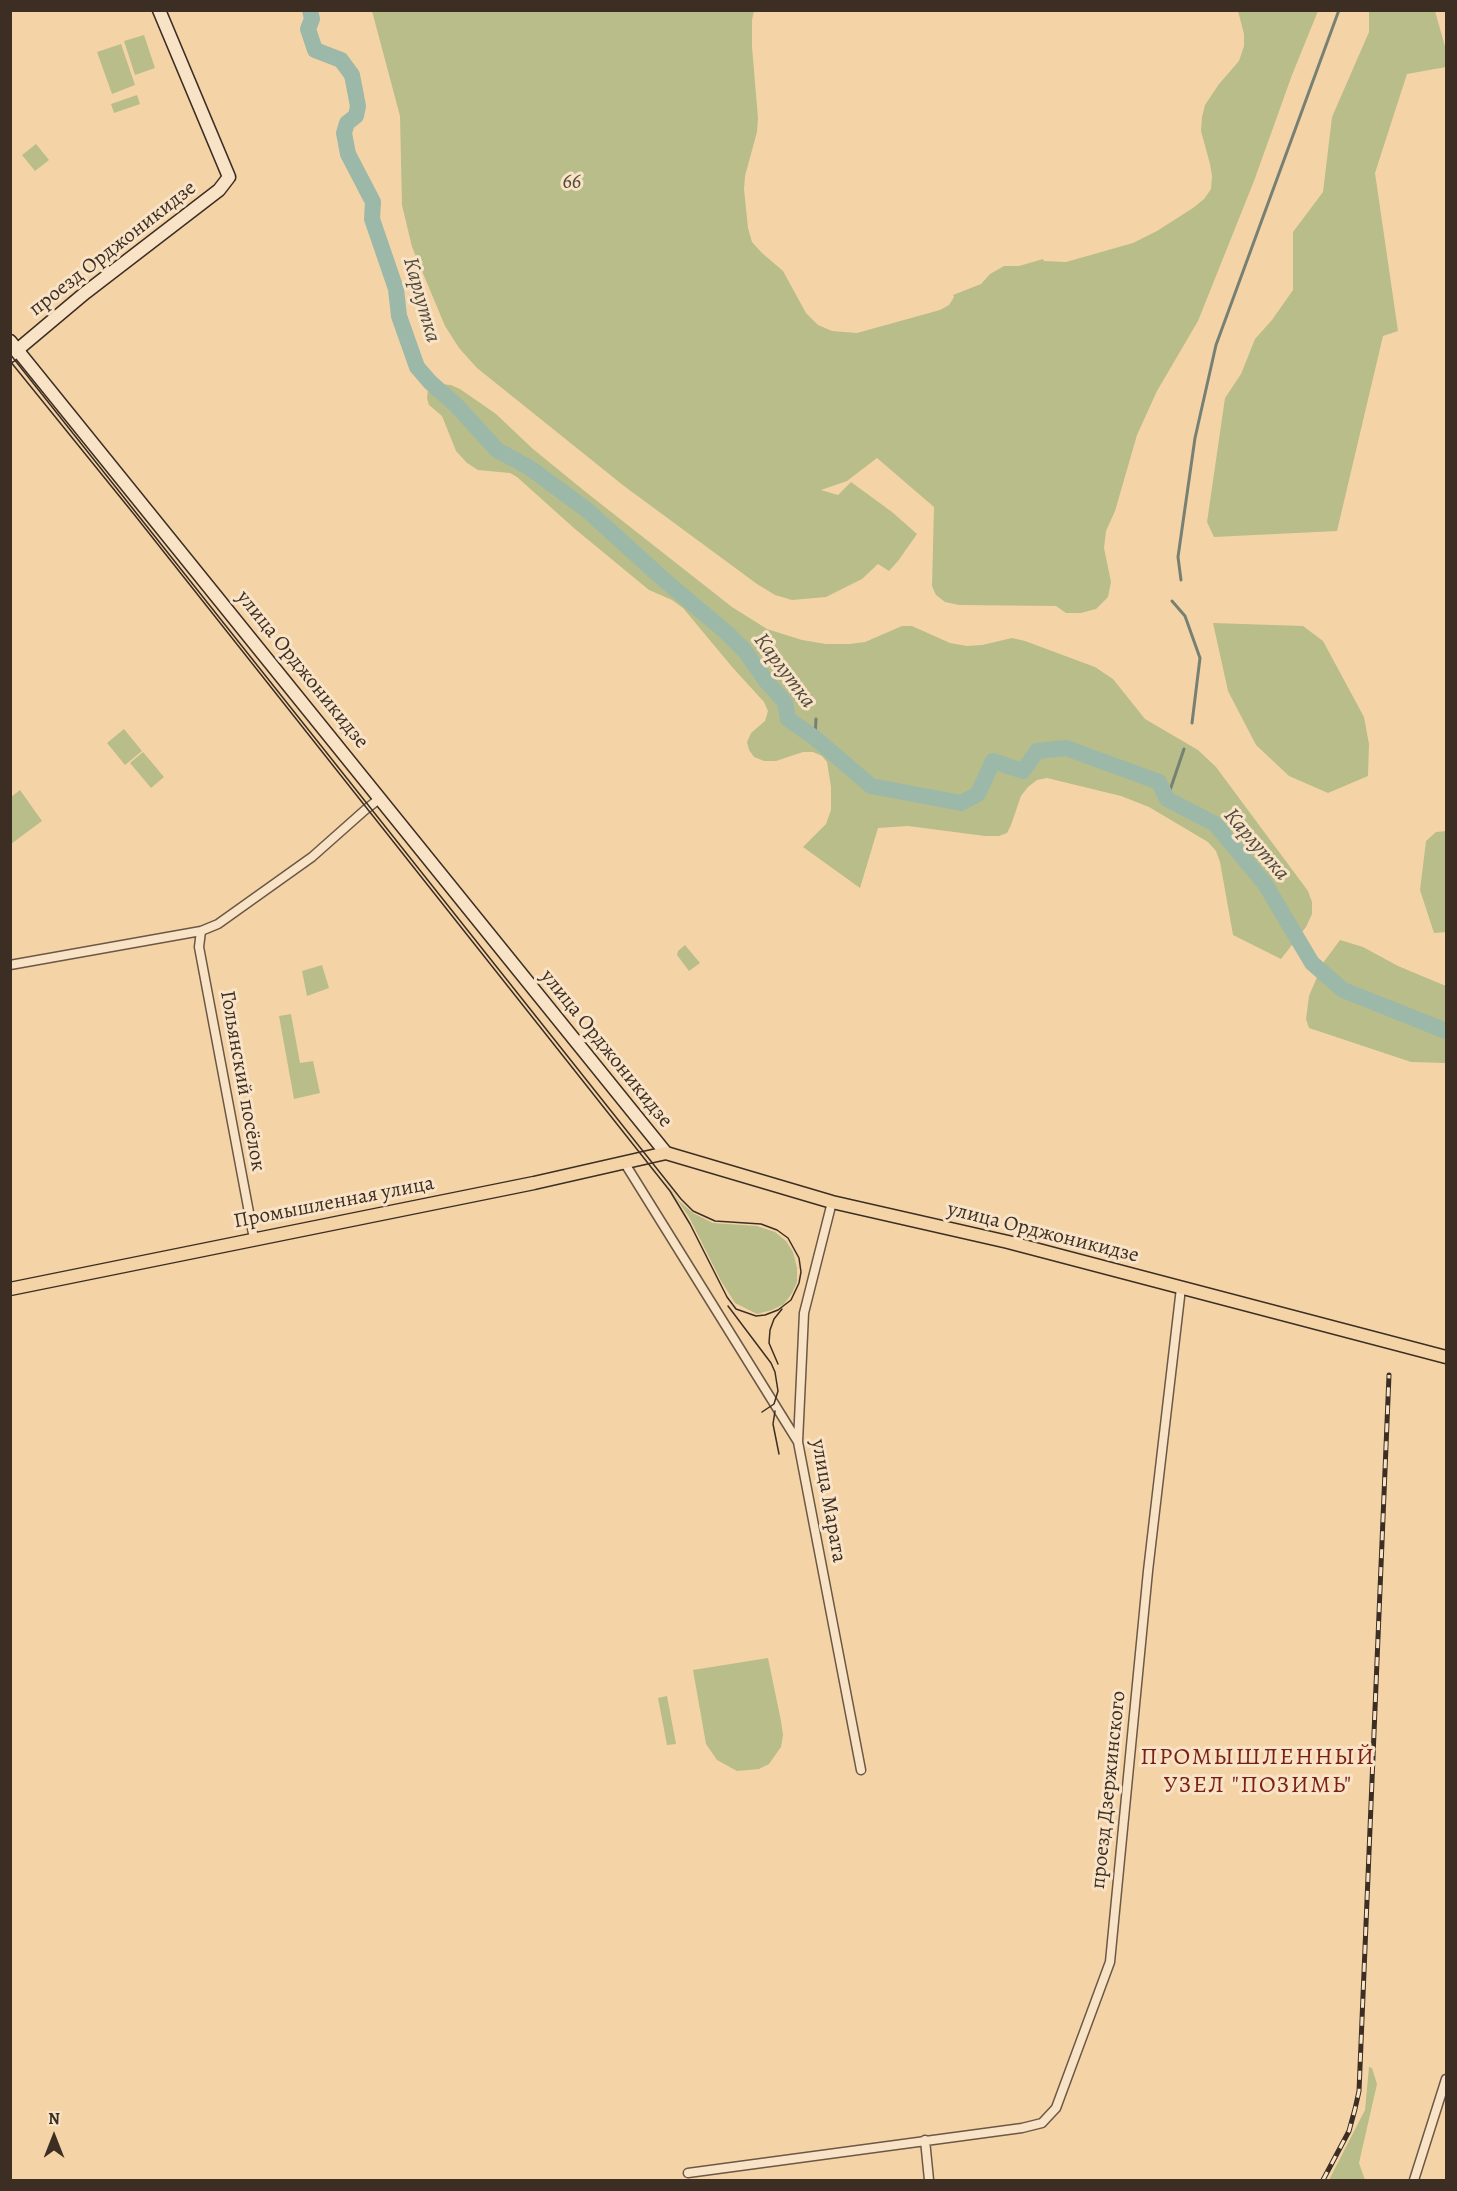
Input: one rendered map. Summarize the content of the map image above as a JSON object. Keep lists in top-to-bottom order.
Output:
{
  "streets": {
    "main road": ["проезд Орджоникидзе", "улица Орджоникидзе", "Промышленная улица"],
    "street": ["Гольянский посёлок", "улица Марата", "проезд Дзержинского"]
  },
  "crossings": [
    ["проезд Орджоникидзе", "улица Орджоникидзе"],
    ["улица Орджоникидзе", "Промышленная улица"],
    ["улица Орджоникидзе", "улица Марата"],
    ["улица Орджоникидзе", "проезд Дзержинского"],
    ["Гольянский посёлок", "Промышленная улица"]
  ],
  "districts": ["ПРОМЫШЛЕННЫЙ УЗЕЛ \"ПОЗИМЬ\""],
  "water": ["Карлутка"],
  "parks": ["66"],
  "north": "top"
}
